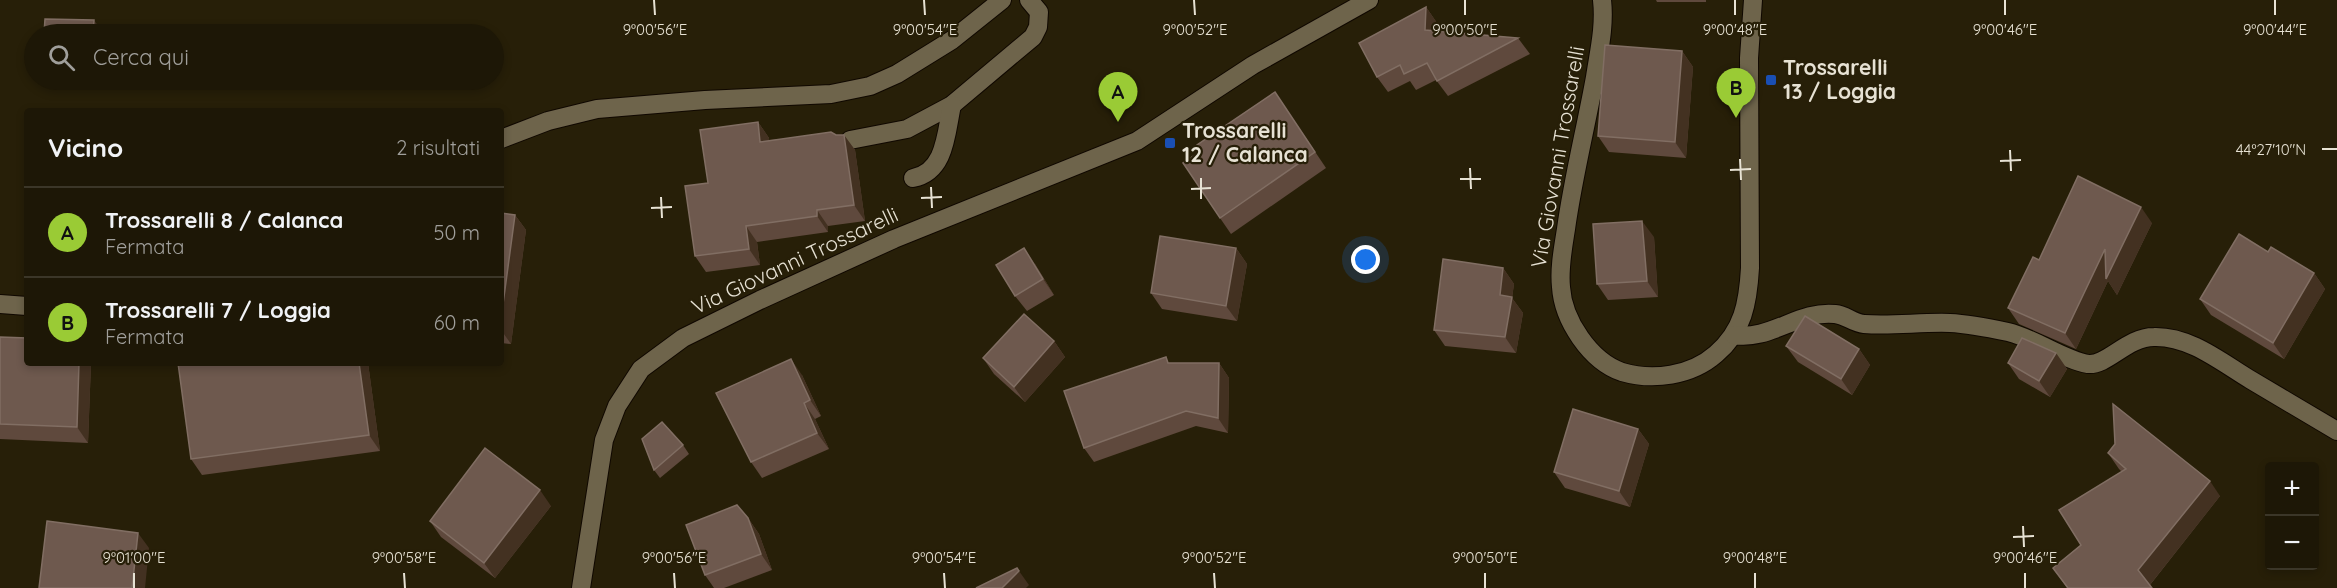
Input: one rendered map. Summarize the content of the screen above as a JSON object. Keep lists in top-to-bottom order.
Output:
{
  "streets": {
    "street": ["Via Giovanni Trossarelli"]
  },
  "places": {
    "transit": ["Trossarelli 13 / Loggia", "Trossarelli 12 / Calanca"]
  },
  "page": {
    "search": "Cerca qui",
    "pins": ["B", "A"],
    "heading": ["Vicino", "2 risultati"],
    "list": [
      {
        "mark": "A",
        "name": "Trossarelli 8 / Calanca",
        "note": "Fermata",
        "value": "50 m"
      },
      {
        "mark": "B",
        "name": "Trossarelli 7 / Loggia",
        "note": "Fermata",
        "value": "60 m"
      }
    ],
    "map_buttons": ["+", "−"]
  },
  "coordinates": [
    "9°00'56\"E",
    "9°00'54\"E",
    "9°00'52\"E",
    "9°00'50\"E",
    "9°00'48\"E",
    "9°00'46\"E",
    "9°00'44\"E",
    "44°27'10\"N",
    "9°01'00\"E",
    "9°00'58\"E"
  ]
}
